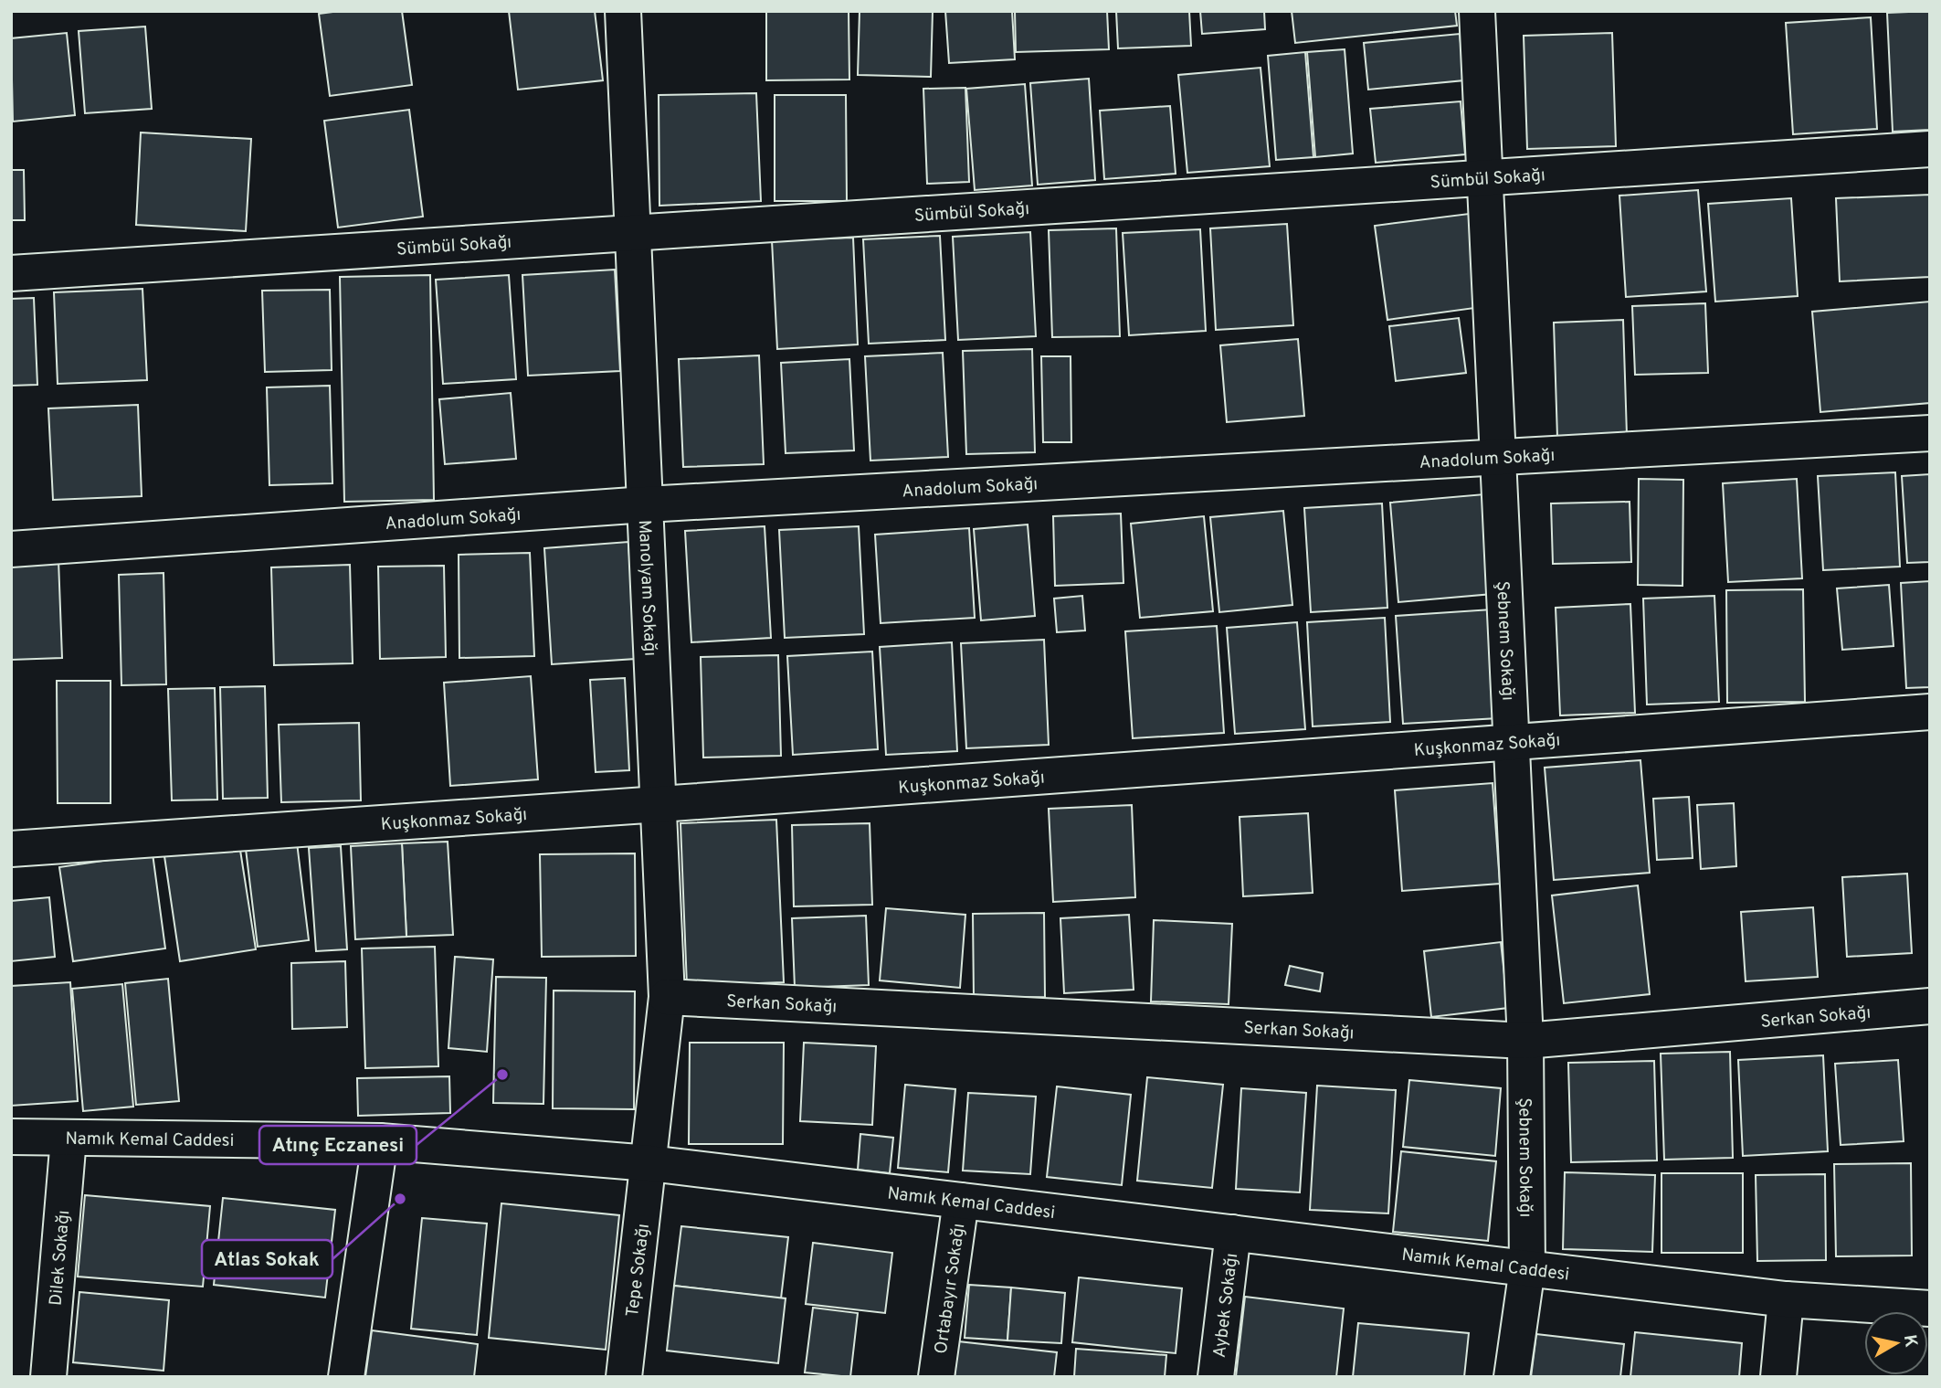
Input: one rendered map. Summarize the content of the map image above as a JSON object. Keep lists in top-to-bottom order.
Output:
{
  "streets": {
    "street": [
      "Sümbül Sokağı",
      "Anadolum Sokağı",
      "Manolyam Sokağı",
      "Şebnem Sokağı",
      "Kuşkonmaz Sokağı",
      "Serkan Sokağı",
      "Namık Kemal Caddesi",
      "Dilek Sokağı",
      "Tepe Sokağı",
      "Ortabayır Sokağı",
      "Aybek Sokağı"
    ]
  },
  "crossings": [
    ["Sümbül Sokağı", "Manolyam Sokağı"],
    ["Sümbül Sokağı", "Şebnem Sokağı"],
    ["Anadolum Sokağı", "Manolyam Sokağı"],
    ["Anadolum Sokağı", "Şebnem Sokağı"],
    ["Manolyam Sokağı", "Kuşkonmaz Sokağı"],
    ["Manolyam Sokağı", "Serkan Sokağı"],
    ["Manolyam Sokağı", "Namık Kemal Caddesi"],
    ["Manolyam Sokağı", "Tepe Sokağı"],
    ["Şebnem Sokağı", "Kuşkonmaz Sokağı"],
    ["Şebnem Sokağı", "Serkan Sokağı"],
    ["Şebnem Sokağı", "Namık Kemal Caddesi"],
    ["Namık Kemal Caddesi", "Dilek Sokağı"],
    ["Namık Kemal Caddesi", "Tepe Sokağı"],
    ["Namık Kemal Caddesi", "Ortabayır Sokağı"],
    ["Namık Kemal Caddesi", "Aybek Sokağı"]
  ],
  "places": ["Atınç Eczanesi", "Atlas Sokak"],
  "north": "right"
}
